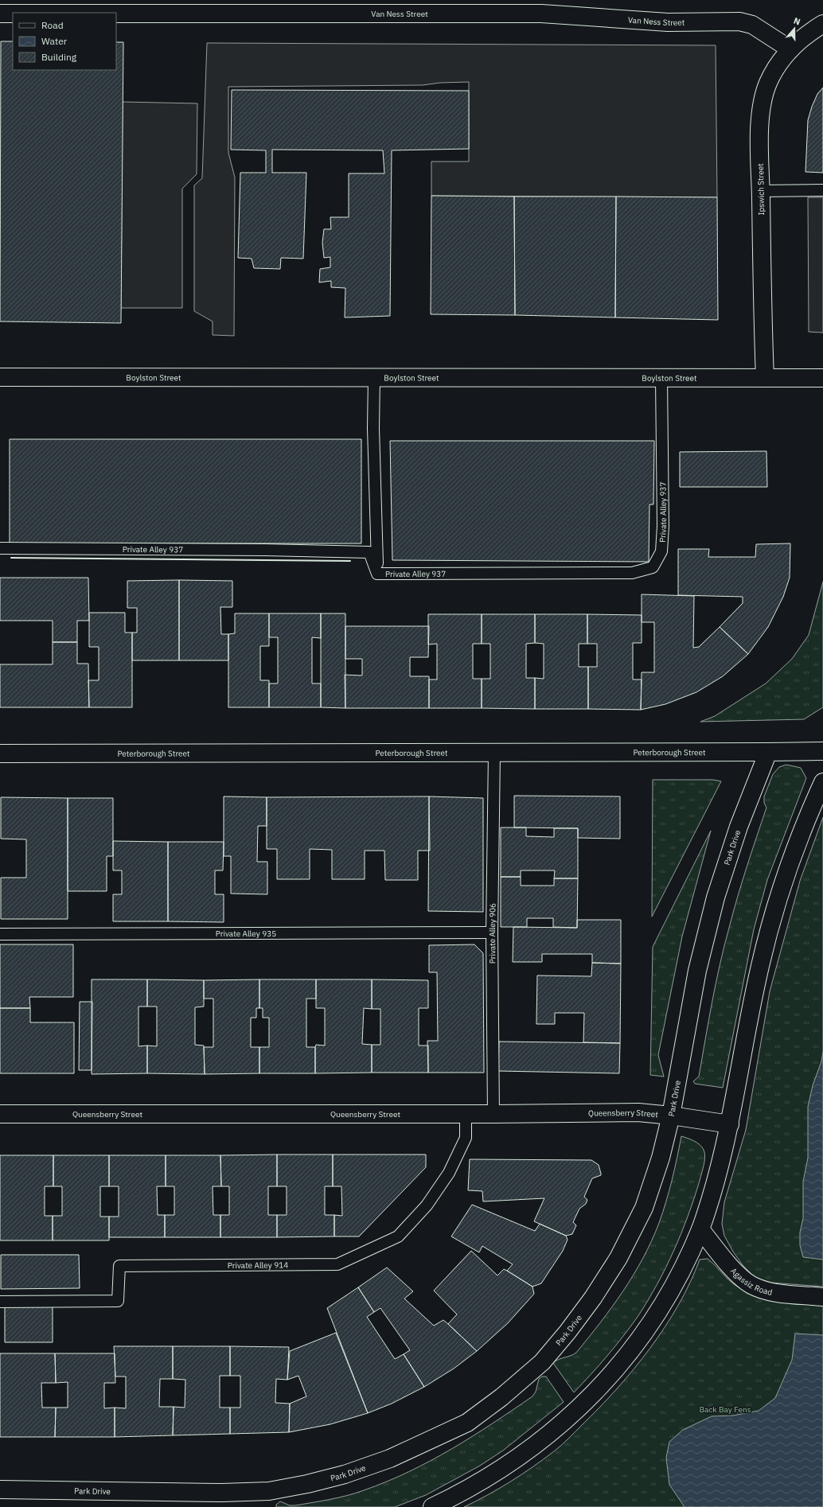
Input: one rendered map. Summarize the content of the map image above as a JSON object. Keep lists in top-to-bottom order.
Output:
{
  "streets": {
    "main road": [
      "Van Ness Street",
      "Ipswich Street",
      "Boylston Street",
      "Peterborough Street",
      "Park Drive",
      "Queensberry Street",
      "Agassiz Road"
    ],
    "lane": [
      "Private Alley 937",
      "Private Alley 935",
      "Private Alley 906",
      "Private Alley 914"
    ]
  },
  "crossings": [
    ["Van Ness Street", "Ipswich Street"],
    ["Ipswich Street", "Boylston Street"],
    ["Boylston Street", "Private Alley 937"],
    ["Peterborough Street", "Park Drive"],
    ["Peterborough Street", "Private Alley 906"],
    ["Park Drive", "Queensberry Street"],
    ["Private Alley 935", "Private Alley 906"],
    ["Private Alley 906", "Queensberry Street"],
    ["Queensberry Street", "Private Alley 914"]
  ],
  "parks": ["Back Bay Fens"],
  "legend": ["Road", "Water", "Building"],
  "north": "top"
}
